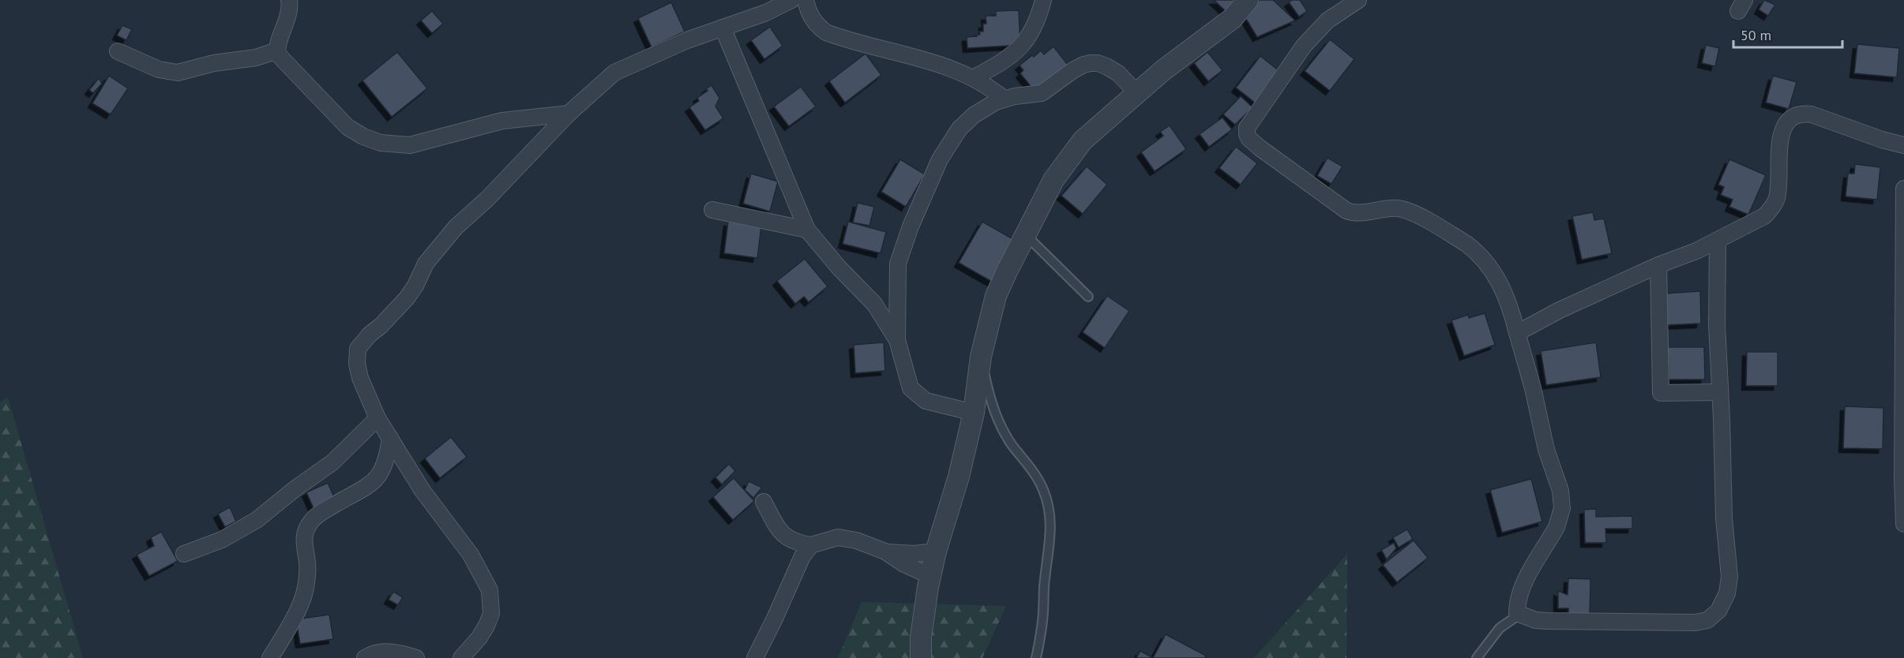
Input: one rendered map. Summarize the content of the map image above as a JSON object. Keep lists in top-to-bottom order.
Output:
{
  "scale_bar": "50 m"
}
